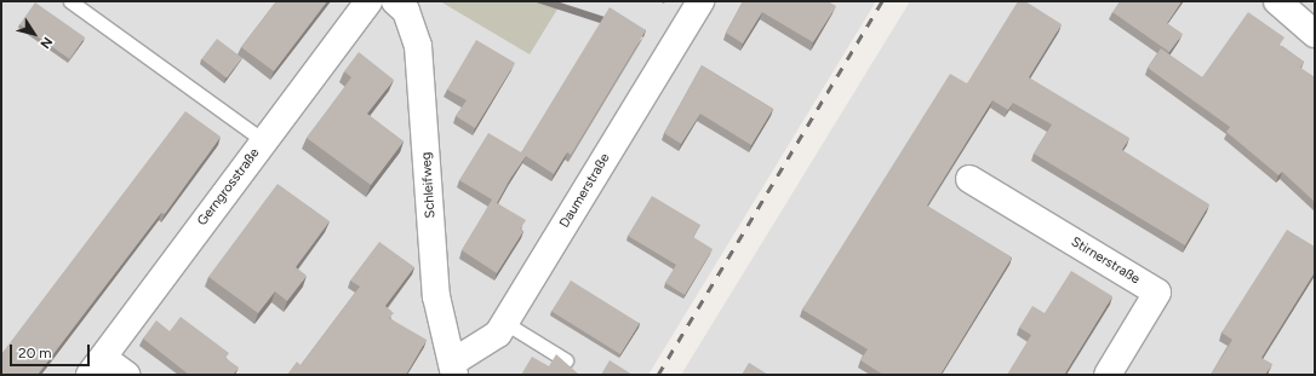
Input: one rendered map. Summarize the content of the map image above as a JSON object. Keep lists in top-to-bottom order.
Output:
{
  "streets": {
    "street": [
      "Schleifweg",
      "Gerngrosstraße",
      "Daumerstraße",
      "Stirnerstraße"
    ]
  },
  "crossings": [
    ["Schleifweg", "Daumerstraße"]
  ],
  "scale_bar": "20 m",
  "north": "bottom right"
}
